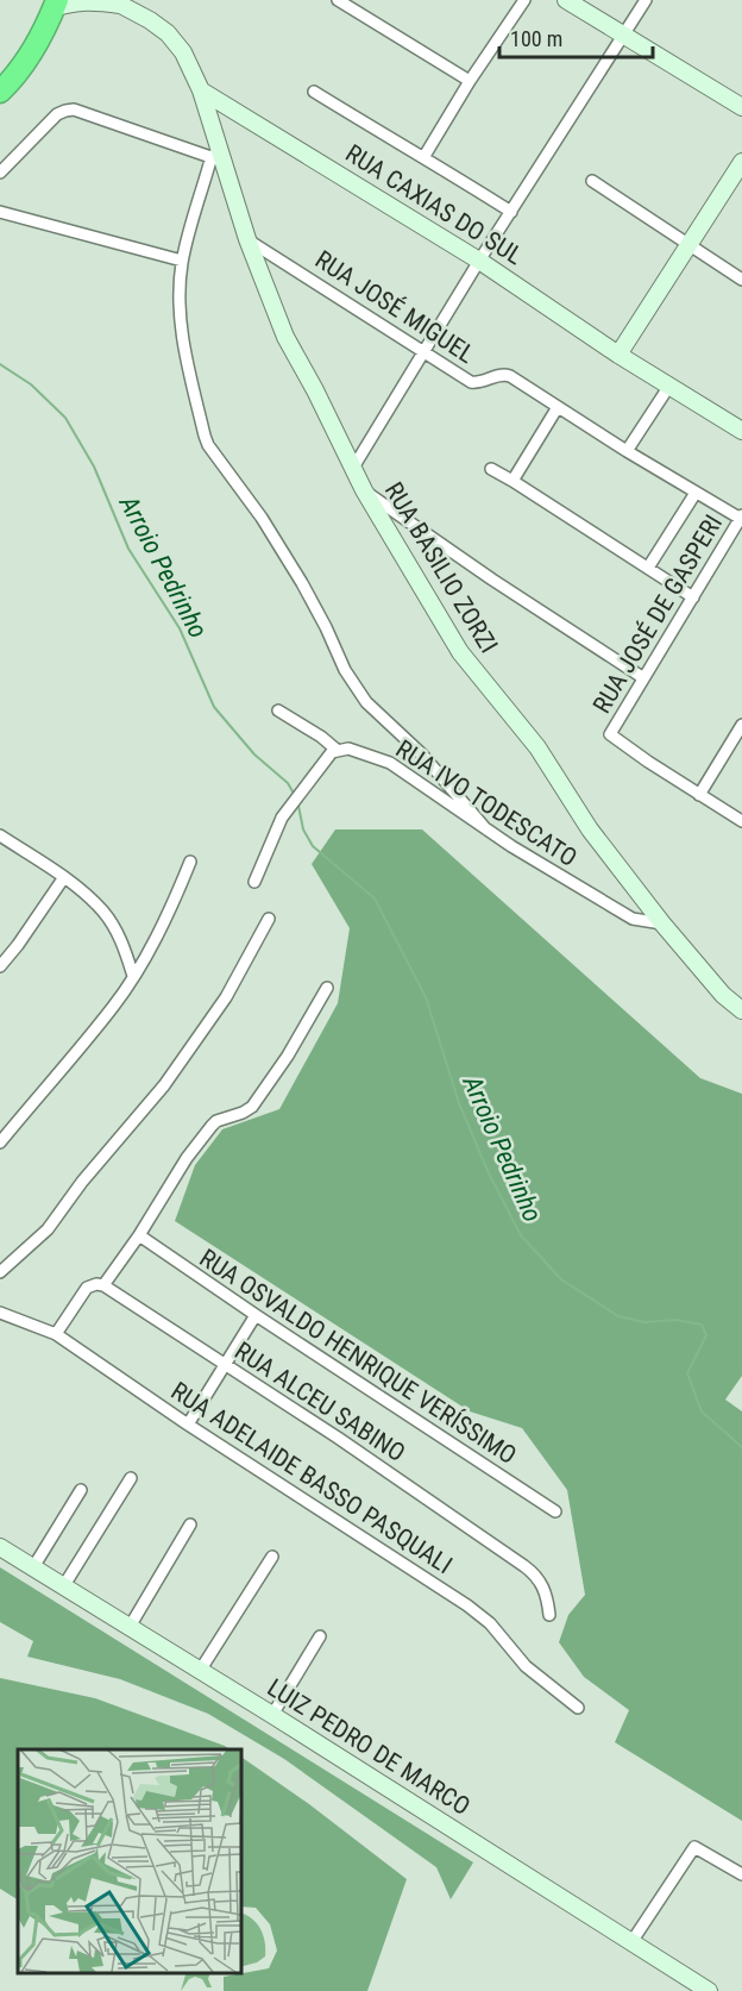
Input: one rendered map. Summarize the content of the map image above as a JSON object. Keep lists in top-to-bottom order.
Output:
{
  "streets": {
    "main road": ["RUA CAXIAS DO SUL", "RUA BASILIO ZORZI", "LUIZ PEDRO DE MARCO"],
    "street": [
      "RUA JOSÉ MIGUEL",
      "RUA JOSÉ DE GASPERI",
      "RUA IVO TODESCATO",
      "RUA OSVALDO HENRIQUE VERÍSSIMO",
      "RUA ALCEU SABINO",
      "RUA ADELAIDE BASSO PASQUALI"
    ]
  },
  "crossings": [
    ["RUA CAXIAS DO SUL", "RUA BASILIO ZORZI"],
    ["RUA JOSÉ MIGUEL", "RUA BASILIO ZORZI"],
    ["RUA JOSÉ MIGUEL", "RUA JOSÉ DE GASPERI"],
    ["RUA BASILIO ZORZI", "RUA IVO TODESCATO"]
  ],
  "water": ["Arroio Pedrinho"],
  "scale_bar": "100 m"
}
